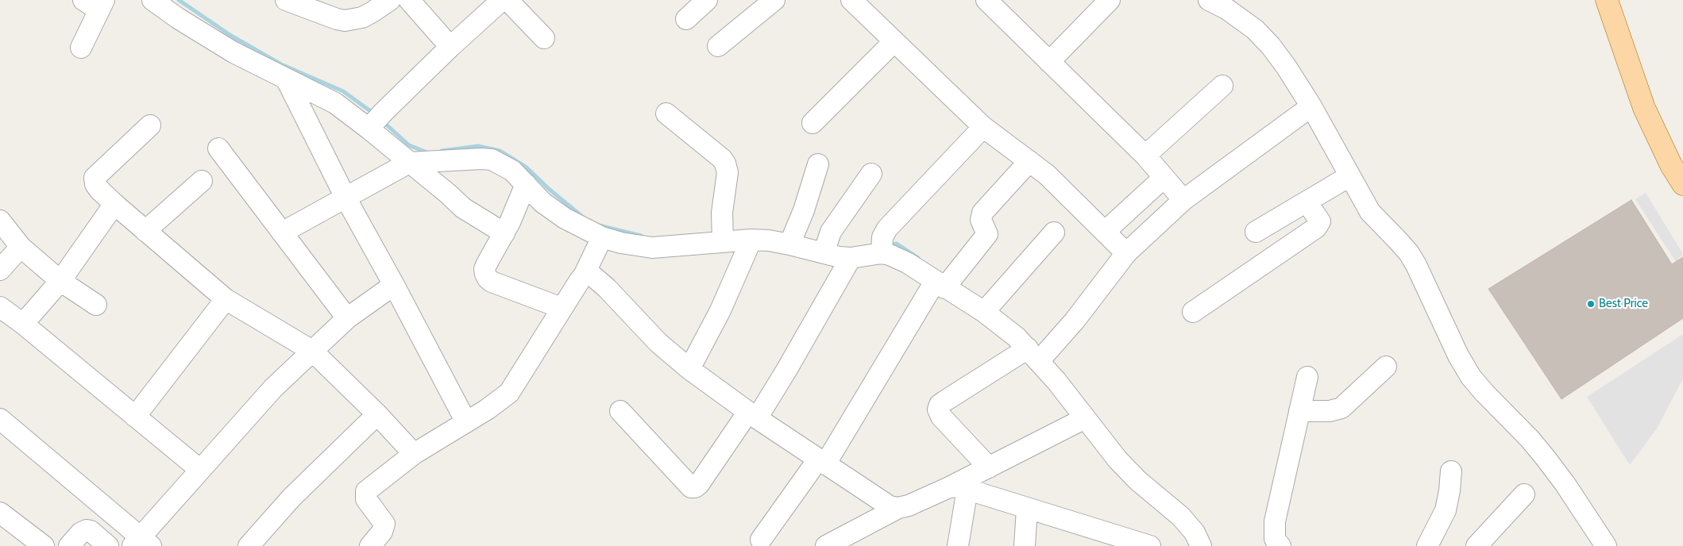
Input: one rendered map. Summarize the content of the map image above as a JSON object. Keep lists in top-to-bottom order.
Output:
{
  "places": ["Best Price"]
}
